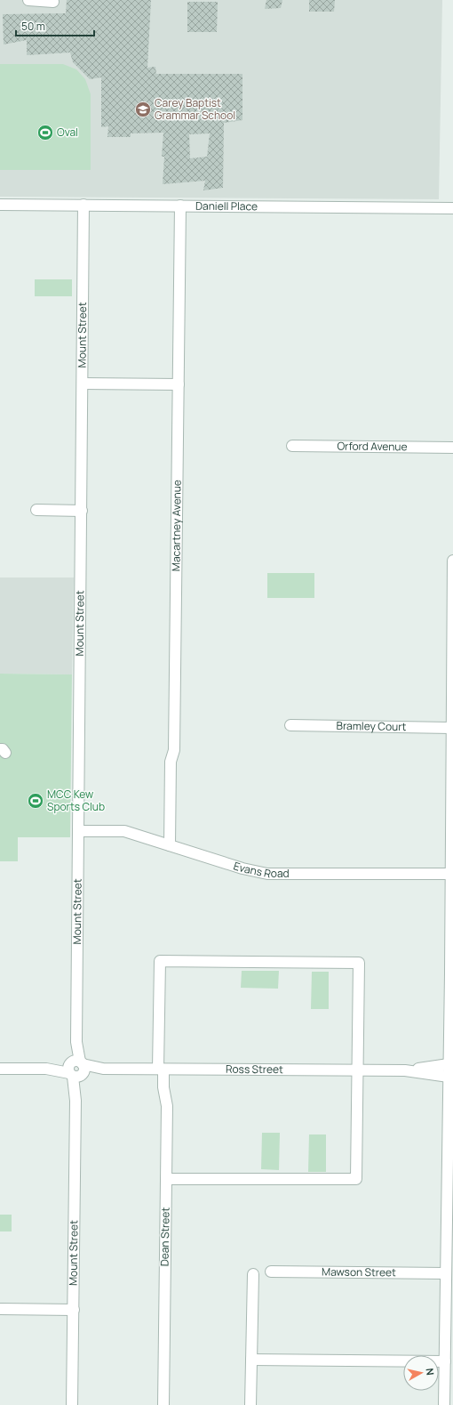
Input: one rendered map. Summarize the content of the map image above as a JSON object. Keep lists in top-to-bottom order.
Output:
{
  "streets": {
    "street": [
      "Daniell Place",
      "Mount Street",
      "Orford Avenue",
      "Macartney Avenue",
      "Bramley Court",
      "Evans Road",
      "Ross Street",
      "Dean Street",
      "Mawson Street"
    ]
  },
  "crossings": [
    ["Daniell Place", "Mount Street"],
    ["Daniell Place", "Macartney Avenue"],
    ["Mount Street", "Evans Road"],
    ["Mount Street", "Ross Street"],
    ["Macartney Avenue", "Evans Road"],
    ["Ross Street", "Dean Street"]
  ],
  "places": {
    "school or university": ["Carey Baptist Grammar School"],
    "sports": ["Oval", "MCC Kew Sports Club"]
  },
  "scale_bar": "50 m",
  "north": "right"
}
